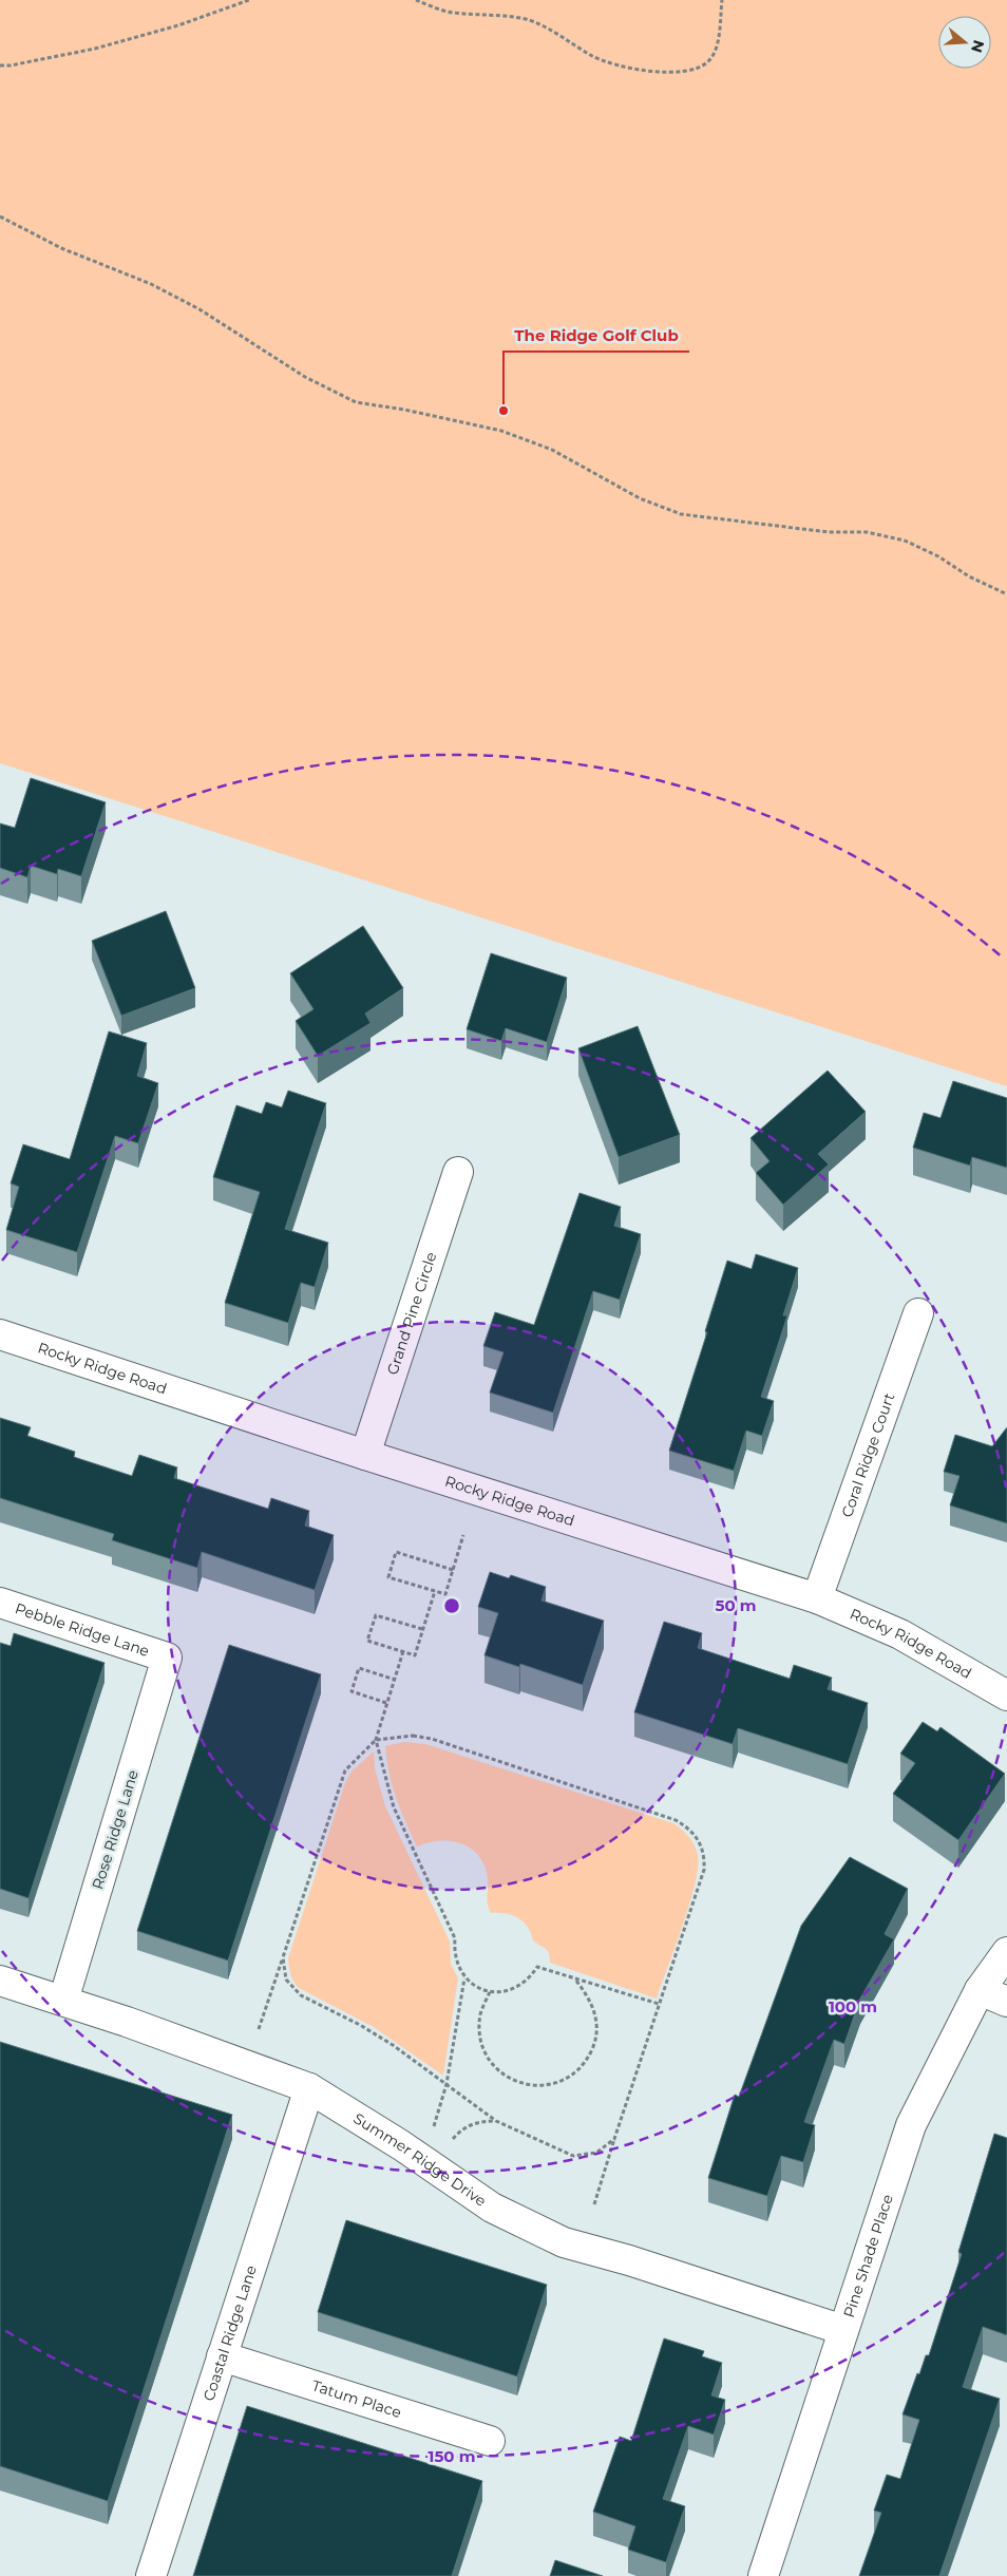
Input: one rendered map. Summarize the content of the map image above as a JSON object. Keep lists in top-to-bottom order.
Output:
{
  "streets": {
    "street": [
      "Grand Pine Circle",
      "Rocky Ridge Road",
      "Coral Ridge Court",
      "Pebble Ridge Lane",
      "Rose Ridge Lane",
      "Summer Ridge Drive",
      "Pine Shade Place",
      "Coastal Ridge Lane",
      "Tatum Place"
    ]
  },
  "crossings": [
    ["Grand Pine Circle", "Rocky Ridge Road"],
    ["Rocky Ridge Road", "Coral Ridge Court"],
    ["Pebble Ridge Lane", "Rose Ridge Lane"],
    ["Rose Ridge Lane", "Summer Ridge Drive"],
    ["Summer Ridge Drive", "Pine Shade Place"],
    ["Summer Ridge Drive", "Coastal Ridge Lane"],
    ["Coastal Ridge Lane", "Tatum Place"]
  ],
  "places": ["The Ridge Golf Club"],
  "north": "right",
  "rings": ["50 m", "100 m", "150 m"]
}
